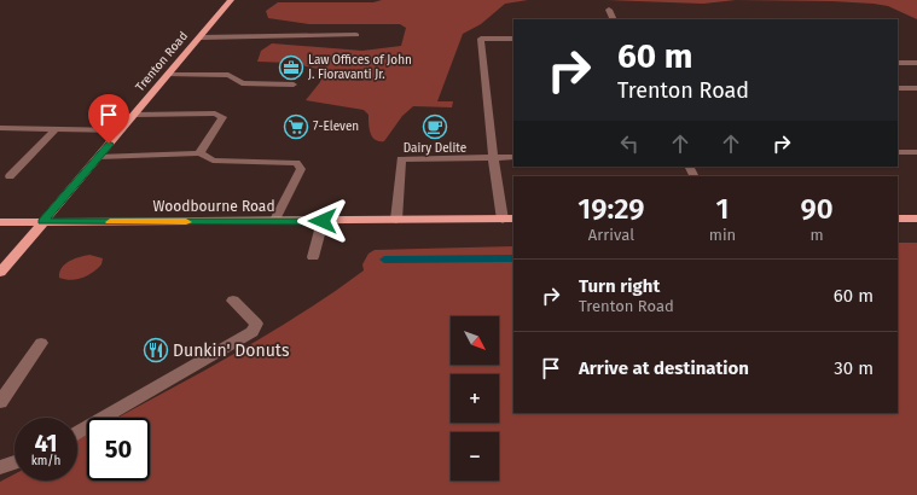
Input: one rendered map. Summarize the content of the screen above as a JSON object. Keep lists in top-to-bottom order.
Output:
{
  "streets": {
    "main road": ["Trenton Road", "Woodbourne Road"]
  },
  "crossings": [
    ["Trenton Road", "Woodbourne Road"]
  ],
  "places": {
    "office": ["Law Offices of John J. Fioravanti Jr."],
    "supermarket": ["7-Eleven"],
    "cafe": ["Dairy Delite"],
    "restaurant": ["Dunkin' Donuts"]
  },
  "north": "bottom right",
  "page": {
    "turn": ["60 m", "Trenton Road"],
    "eta": [
      "19:29",
      "Arrival",
      "1",
      "min",
      "90",
      "m"
    ],
    "list": [
      {
        "name": "Turn right",
        "note": "Trenton Road",
        "value": "60 m"
      },
      {
        "name": "Arrive at destination",
        "value": "30 m"
      }
    ],
    "map_buttons": ["+", "−"],
    "speed": "41 km/h",
    "limit": "50"
  }
}
